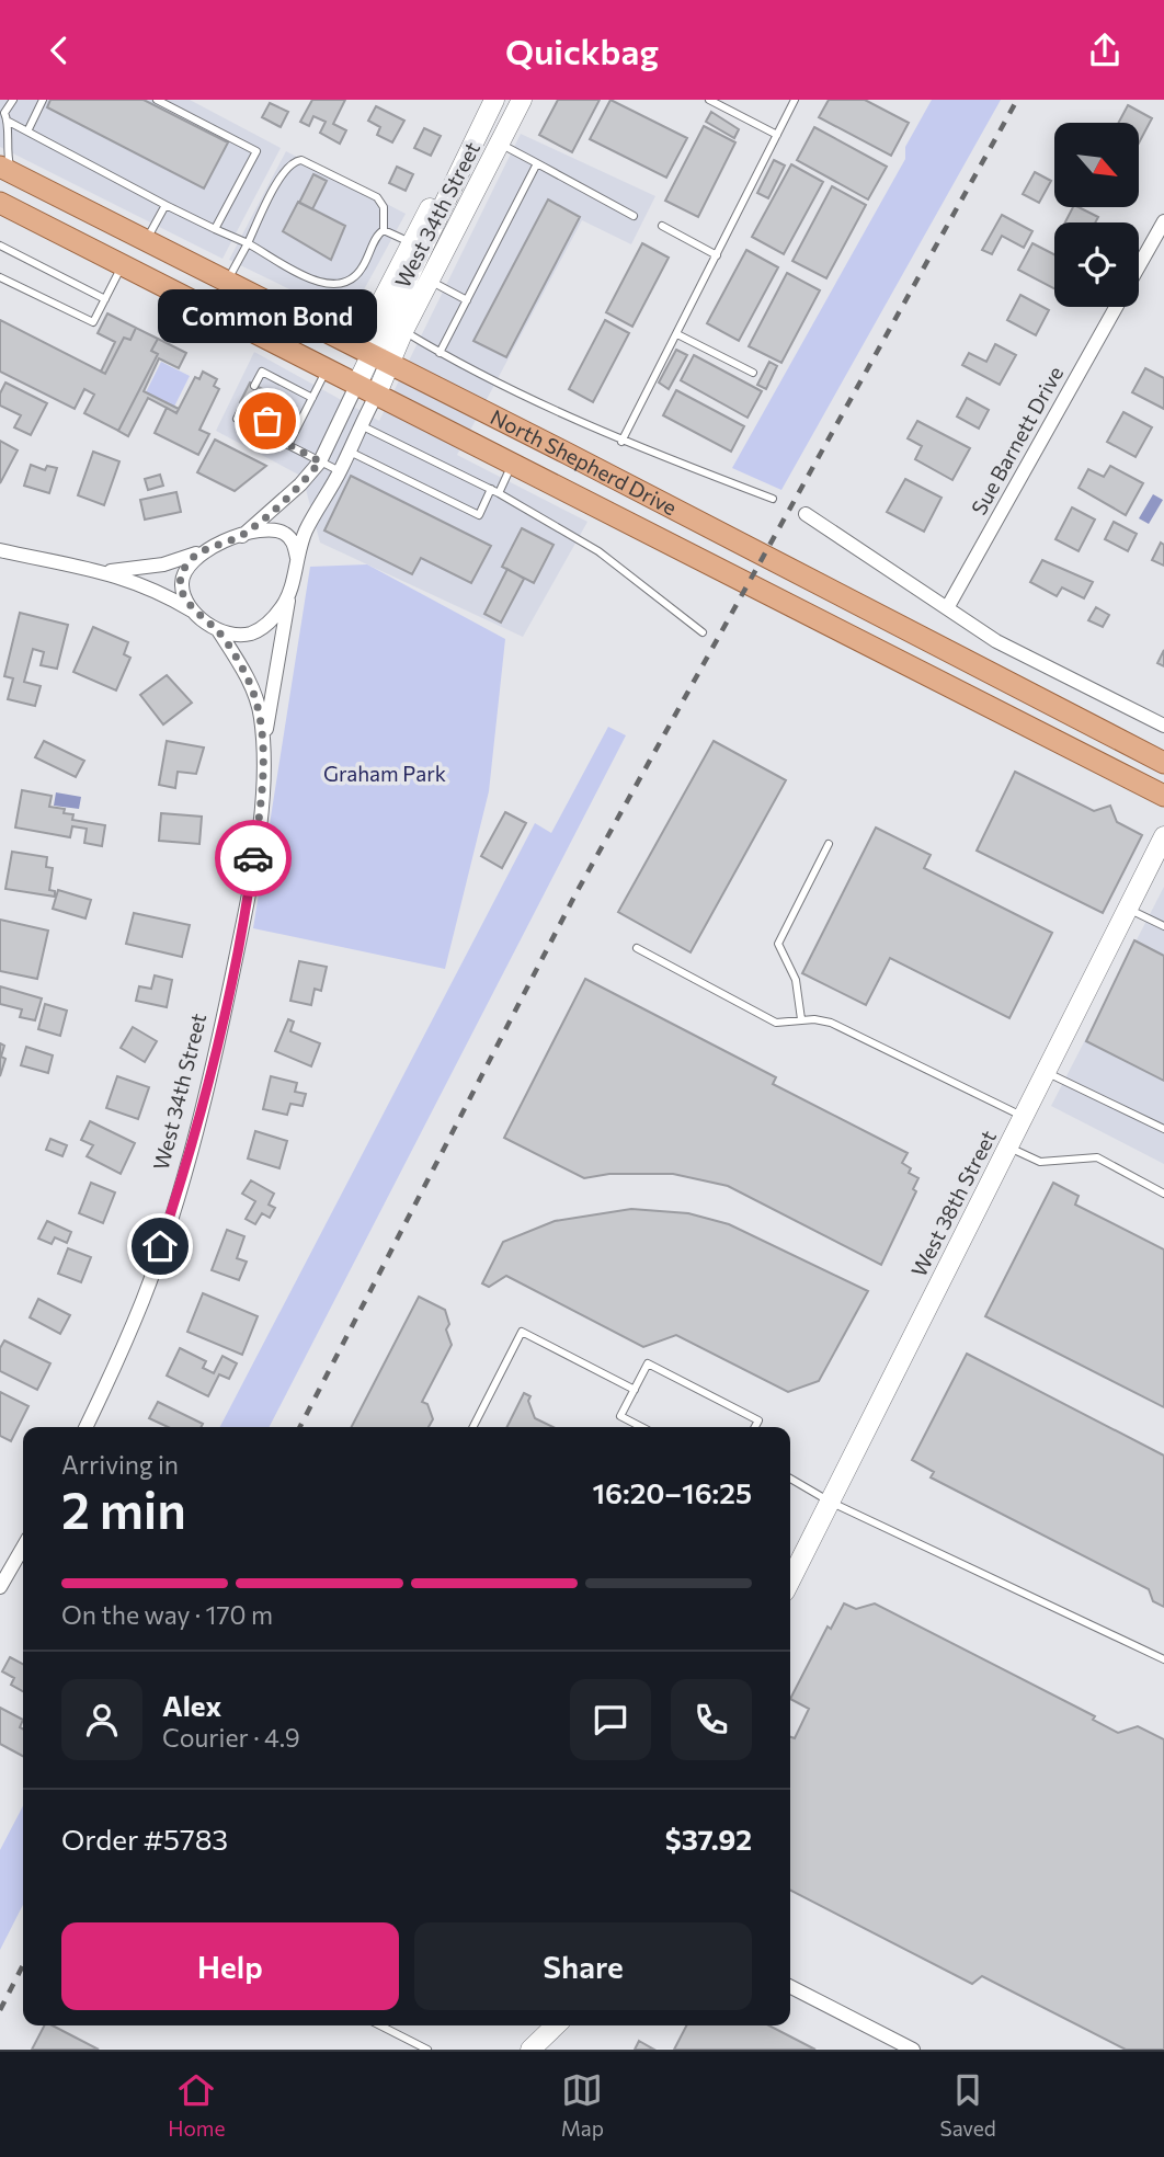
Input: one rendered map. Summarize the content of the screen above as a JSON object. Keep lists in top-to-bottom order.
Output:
{
  "streets": {
    "main road": ["North Shepherd Drive"],
    "street": ["West 34th Street", "Sue Barnett Drive", "West 38th Street"]
  },
  "crossings": [
    ["West 34th Street", "North Shepherd Drive"]
  ],
  "parks": ["Graham Park"],
  "places": ["Common Bond"],
  "north": "bottom right",
  "page": {
    "header": "Quickbag",
    "bubble": "Common Bond",
    "heading": ["2 min", "Arriving in", "16:20–16:25"],
    "panel": [
      "Alex",
      "Courier · 4.9",
      "Order #5783",
      "$37.92"
    ],
    "bar": "On the way · 170 m",
    "buttons": ["Help", "Share"],
    "tabs": ["Home", "Map", "Saved"]
  }
}
